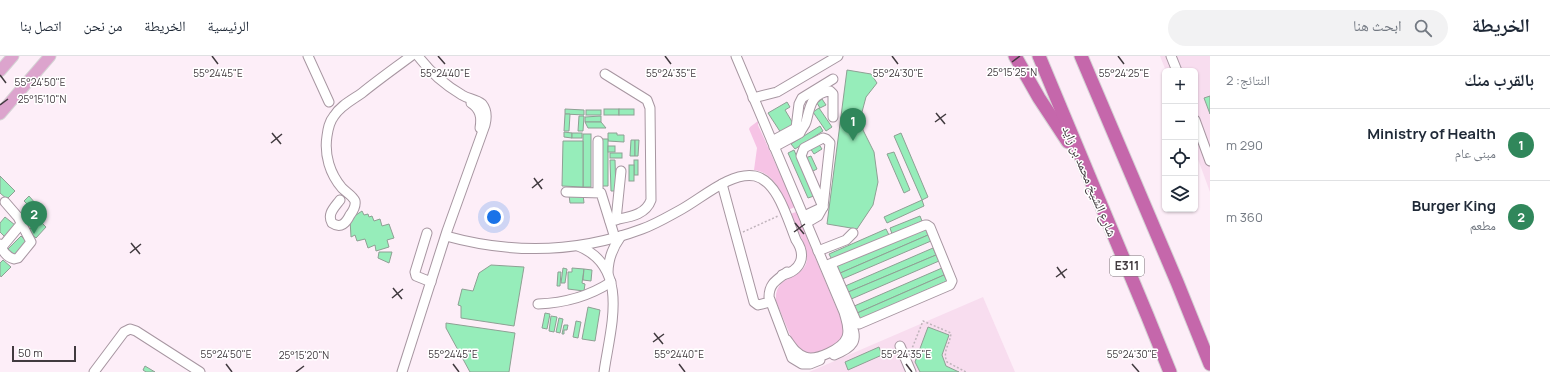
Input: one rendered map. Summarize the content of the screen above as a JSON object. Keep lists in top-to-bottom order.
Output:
{
  "streets": {
    "highway": ["شارع الشيخ محمد بن زايد", "E311"]
  },
  "scale_bar": "50 m",
  "page": {
    "header": "الخريطة",
    "search": "ابحث هنا",
    "nav": [
      "الرئيسية",
      "الخريطة",
      "من نحن",
      "اتصل بنا"
    ],
    "heading": ["بالقرب منك", "النتائج: 2"],
    "map_buttons": ["+", "−"],
    "list": [
      {
        "mark": "1",
        "name": "Ministry of Health",
        "note": "مبنى عام",
        "value": "290 m"
      },
      {
        "mark": "2",
        "name": "Burger King",
        "note": "مطعم",
        "value": "360 m"
      }
    ],
    "pins": ["1", "2"],
    "scale": "50 m"
  },
  "coordinates": [
    "25°15'25\"N",
    "55°24'45\"E",
    "55°24'40\"E",
    "55°24'30\"E",
    "55°24'35\"E",
    "55°24'25\"E",
    "55°24'50\"E",
    "25°15'10\"N",
    "25°15'20\"N"
  ]
}
